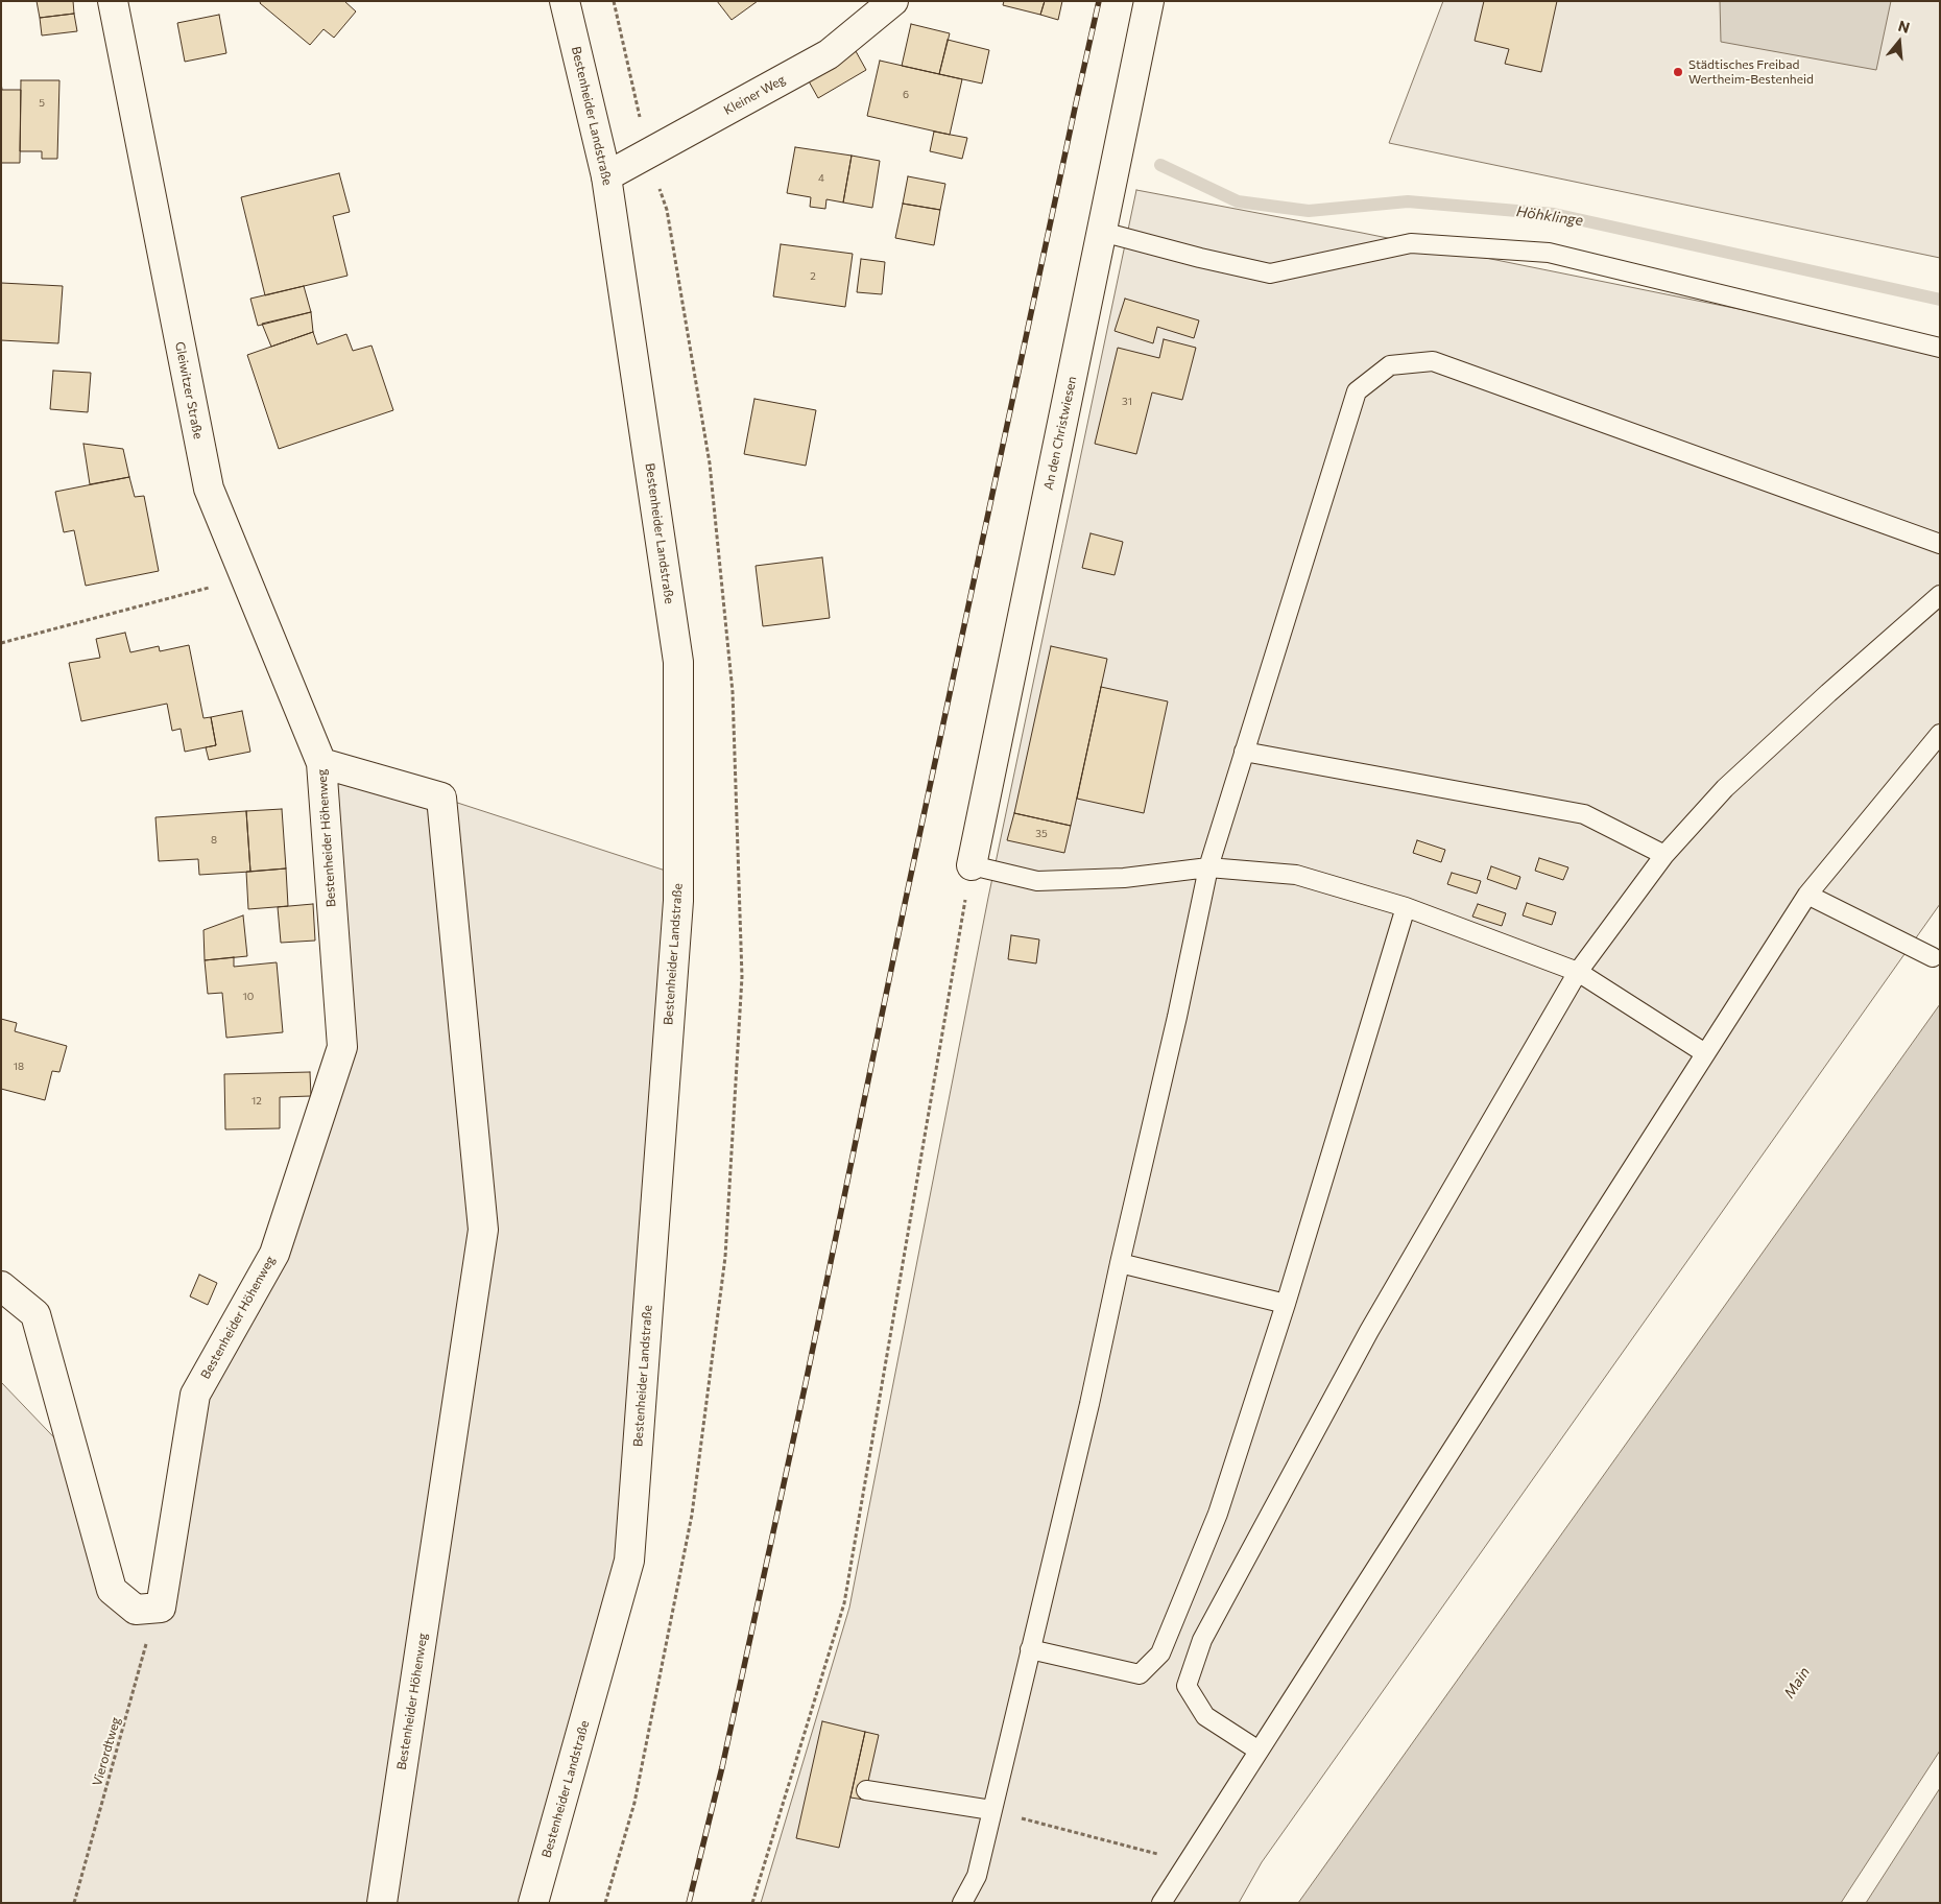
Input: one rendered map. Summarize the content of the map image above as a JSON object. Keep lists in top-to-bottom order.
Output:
{
  "streets": {
    "street": [
      "Kleiner Weg",
      "Bestenheider Landstraße",
      "Gleiwitzer Straße",
      "An den Christwiesen",
      "Bestenheider Höhenweg"
    ],
    "path": ["Vierordtweg"]
  },
  "crossings": [
    ["Kleiner Weg", "Bestenheider Landstraße"],
    ["Gleiwitzer Straße", "Bestenheider Höhenweg"],
    ["Bestenheider Höhenweg", "Vierordtweg"]
  ],
  "water": ["Höhklinge", "Main"],
  "places": ["Städtisches Freibad Wertheim-Bestenheid"],
  "house_numbers": [
    "6",
    "5",
    "4",
    "2",
    "31",
    "35",
    "8",
    "10",
    "18",
    "12"
  ],
  "north": "top"
}
